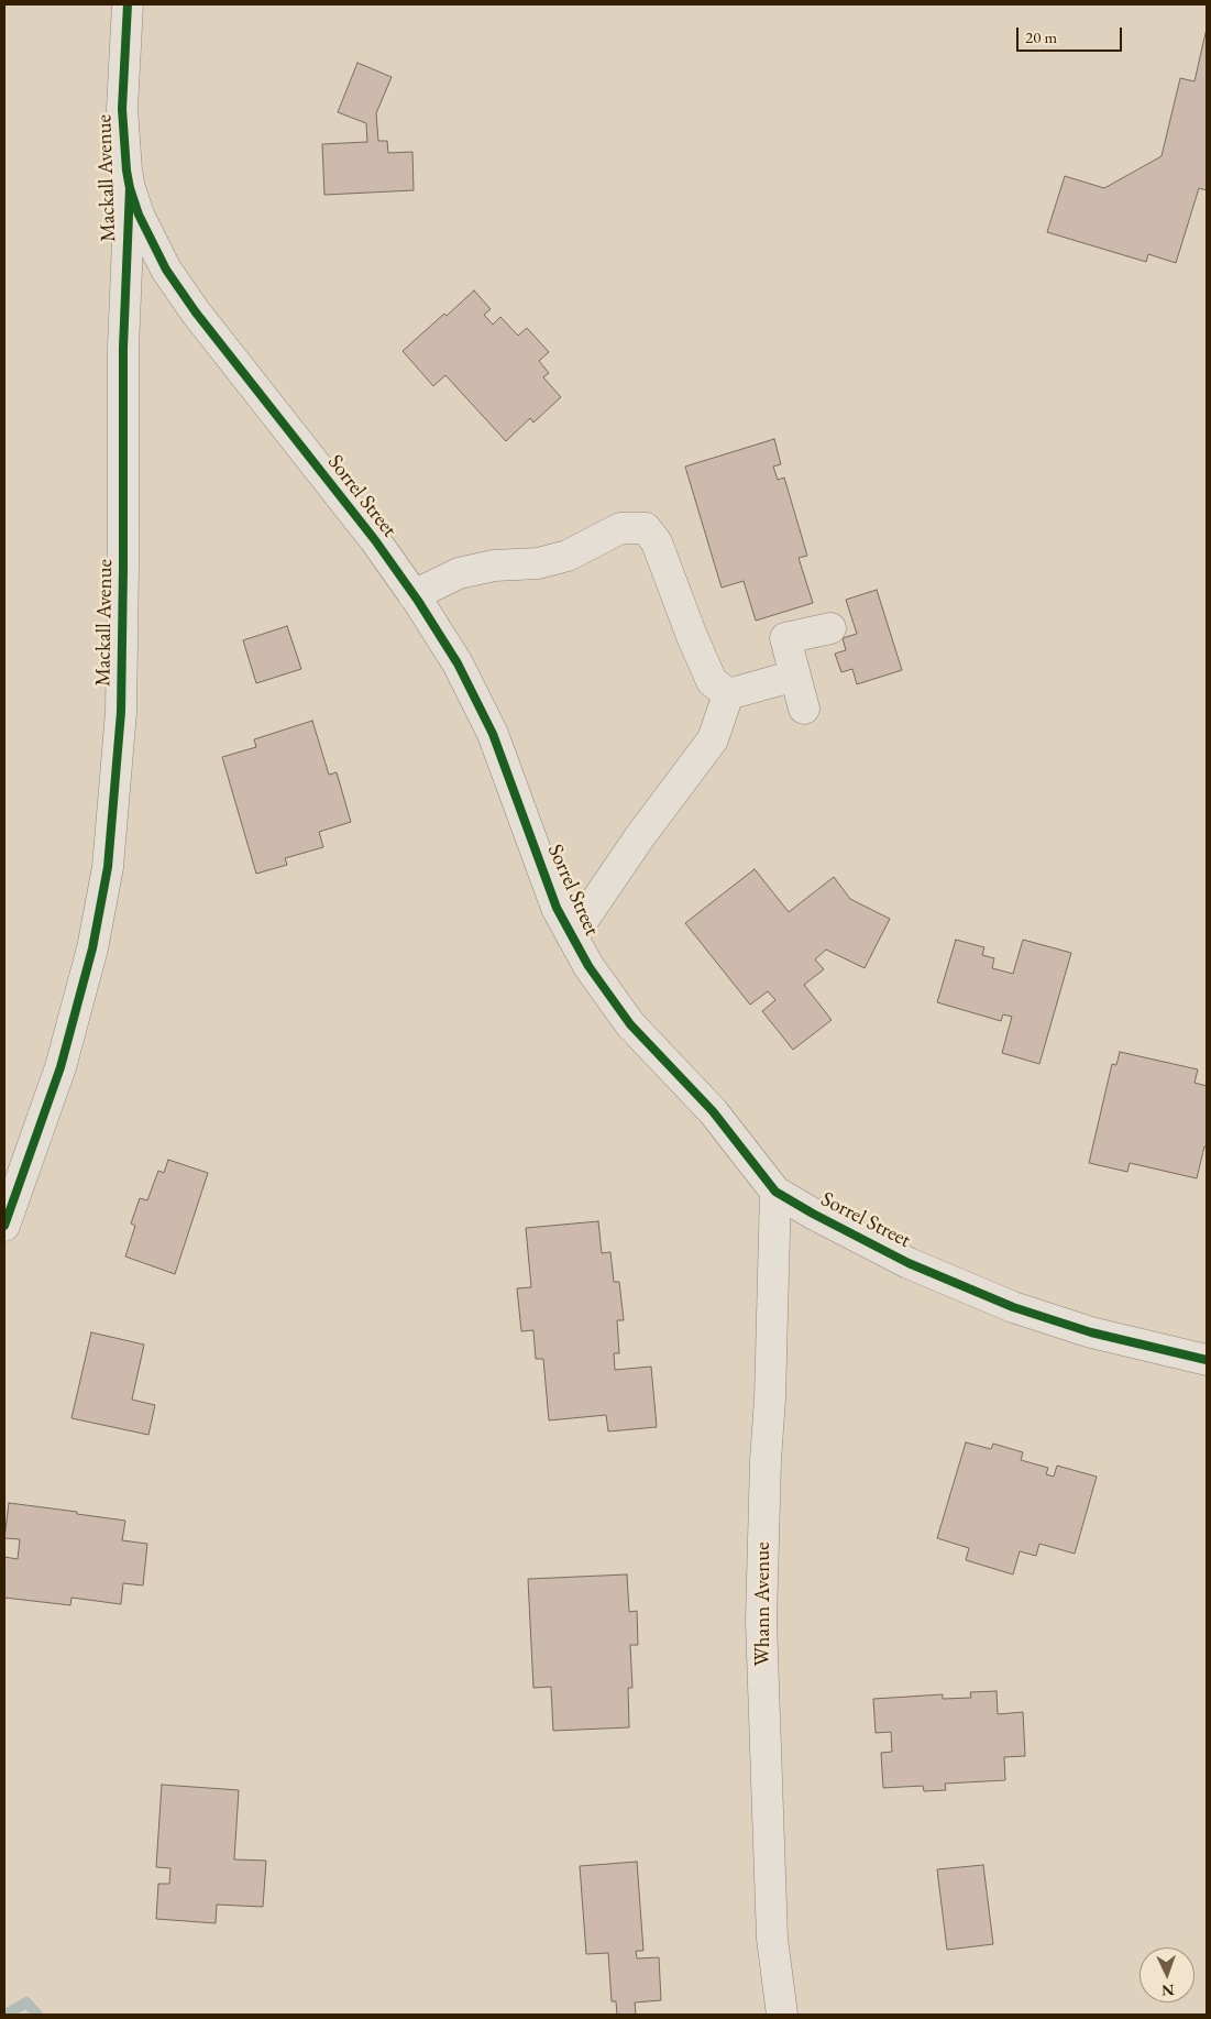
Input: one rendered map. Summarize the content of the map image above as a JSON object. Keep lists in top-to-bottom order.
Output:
{
  "streets": {
    "street": ["Mackall Avenue", "Sorrel Street", "Whann Avenue"]
  },
  "crossings": [
    ["Mackall Avenue", "Sorrel Street"],
    ["Sorrel Street", "Whann Avenue"]
  ],
  "scale_bar": "20 m",
  "north": "bottom"
}
